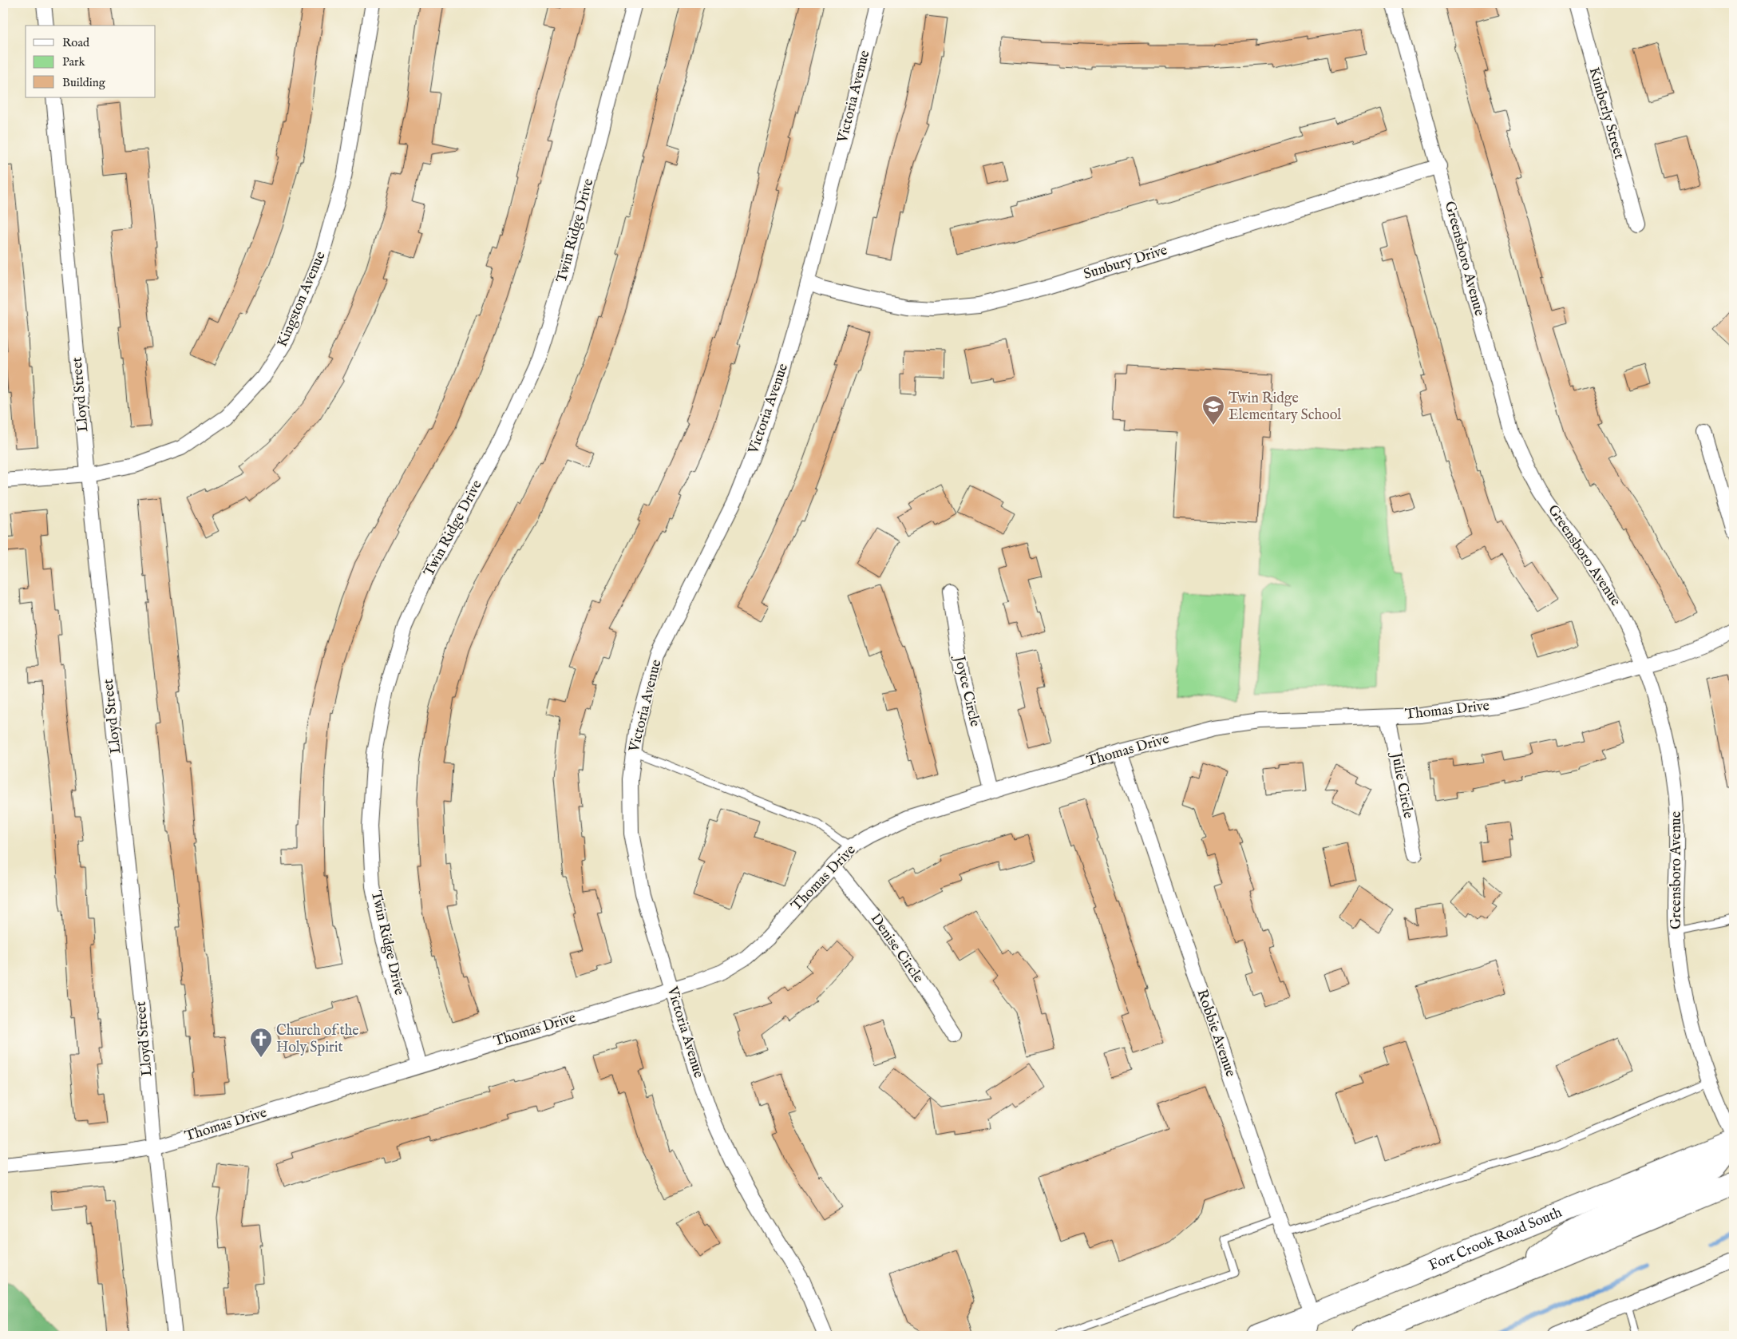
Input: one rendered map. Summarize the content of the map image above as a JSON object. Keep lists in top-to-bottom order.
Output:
{
  "streets": {
    "main road": ["Fort Crook Road South"],
    "street": [
      "Victoria Avenue",
      "Kimberly Street",
      "Twin Ridge Drive",
      "Greensboro Avenue",
      "Sunbury Drive",
      "Kingston Avenue",
      "Lloyd Street",
      "Joyce Circle",
      "Thomas Drive",
      "Julie Circle",
      "Denise Circle",
      "Robbie Avenue"
    ]
  },
  "crossings": [
    ["Victoria Avenue", "Sunbury Drive"],
    ["Victoria Avenue", "Thomas Drive"],
    ["Twin Ridge Drive", "Thomas Drive"],
    ["Greensboro Avenue", "Sunbury Drive"],
    ["Greensboro Avenue", "Thomas Drive"],
    ["Greensboro Avenue", "Fort Crook Road South"],
    ["Kingston Avenue", "Lloyd Street"],
    ["Lloyd Street", "Thomas Drive"],
    ["Joyce Circle", "Thomas Drive"],
    ["Thomas Drive", "Julie Circle"],
    ["Thomas Drive", "Denise Circle"],
    ["Thomas Drive", "Robbie Avenue"],
    ["Robbie Avenue", "Fort Crook Road South"]
  ],
  "places": {
    "school or university": ["Twin Ridge Elementary School"],
    "church": ["Church of the Holy Spirit"]
  },
  "legend": ["Road", "Park", "Building"]
}
